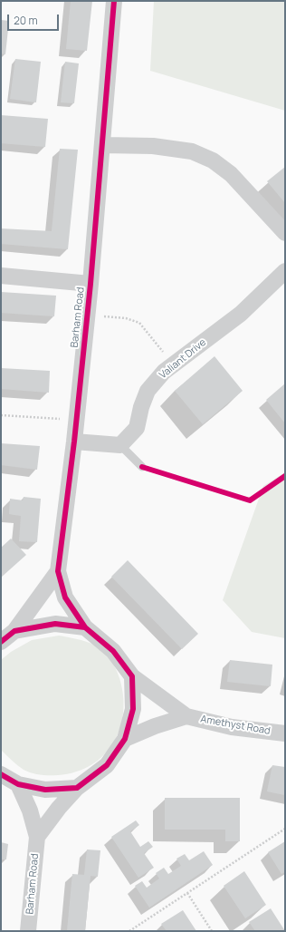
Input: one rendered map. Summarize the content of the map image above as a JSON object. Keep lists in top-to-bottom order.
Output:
{
  "streets": {
    "street": ["Barham Road", "Valiant Drive", "Amethyst Road"]
  },
  "crossings": [
    ["Barham Road", "Amethyst Road"]
  ],
  "scale_bar": "20 m"
}
